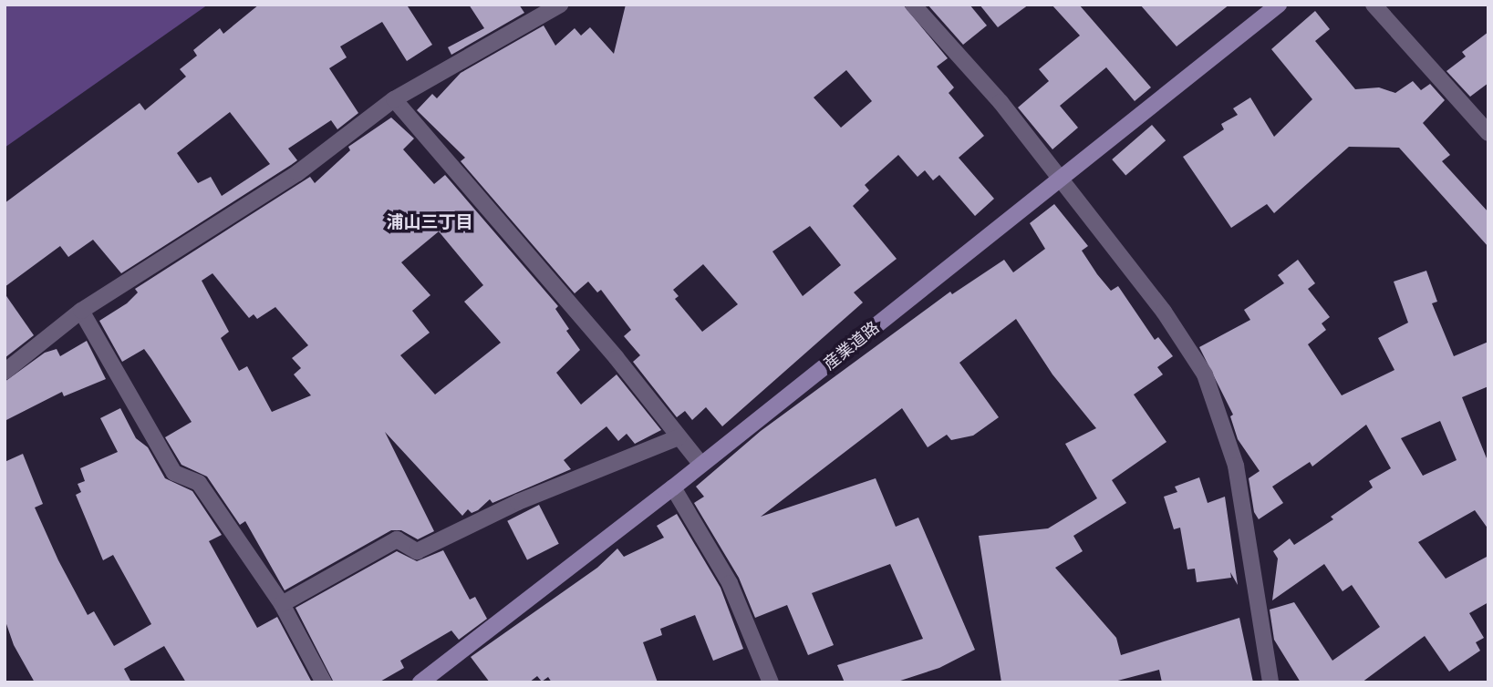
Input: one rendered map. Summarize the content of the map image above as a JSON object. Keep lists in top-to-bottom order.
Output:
{
  "streets": {
    "street": ["産業道路"]
  },
  "districts": ["浦山三丁目"]
}
